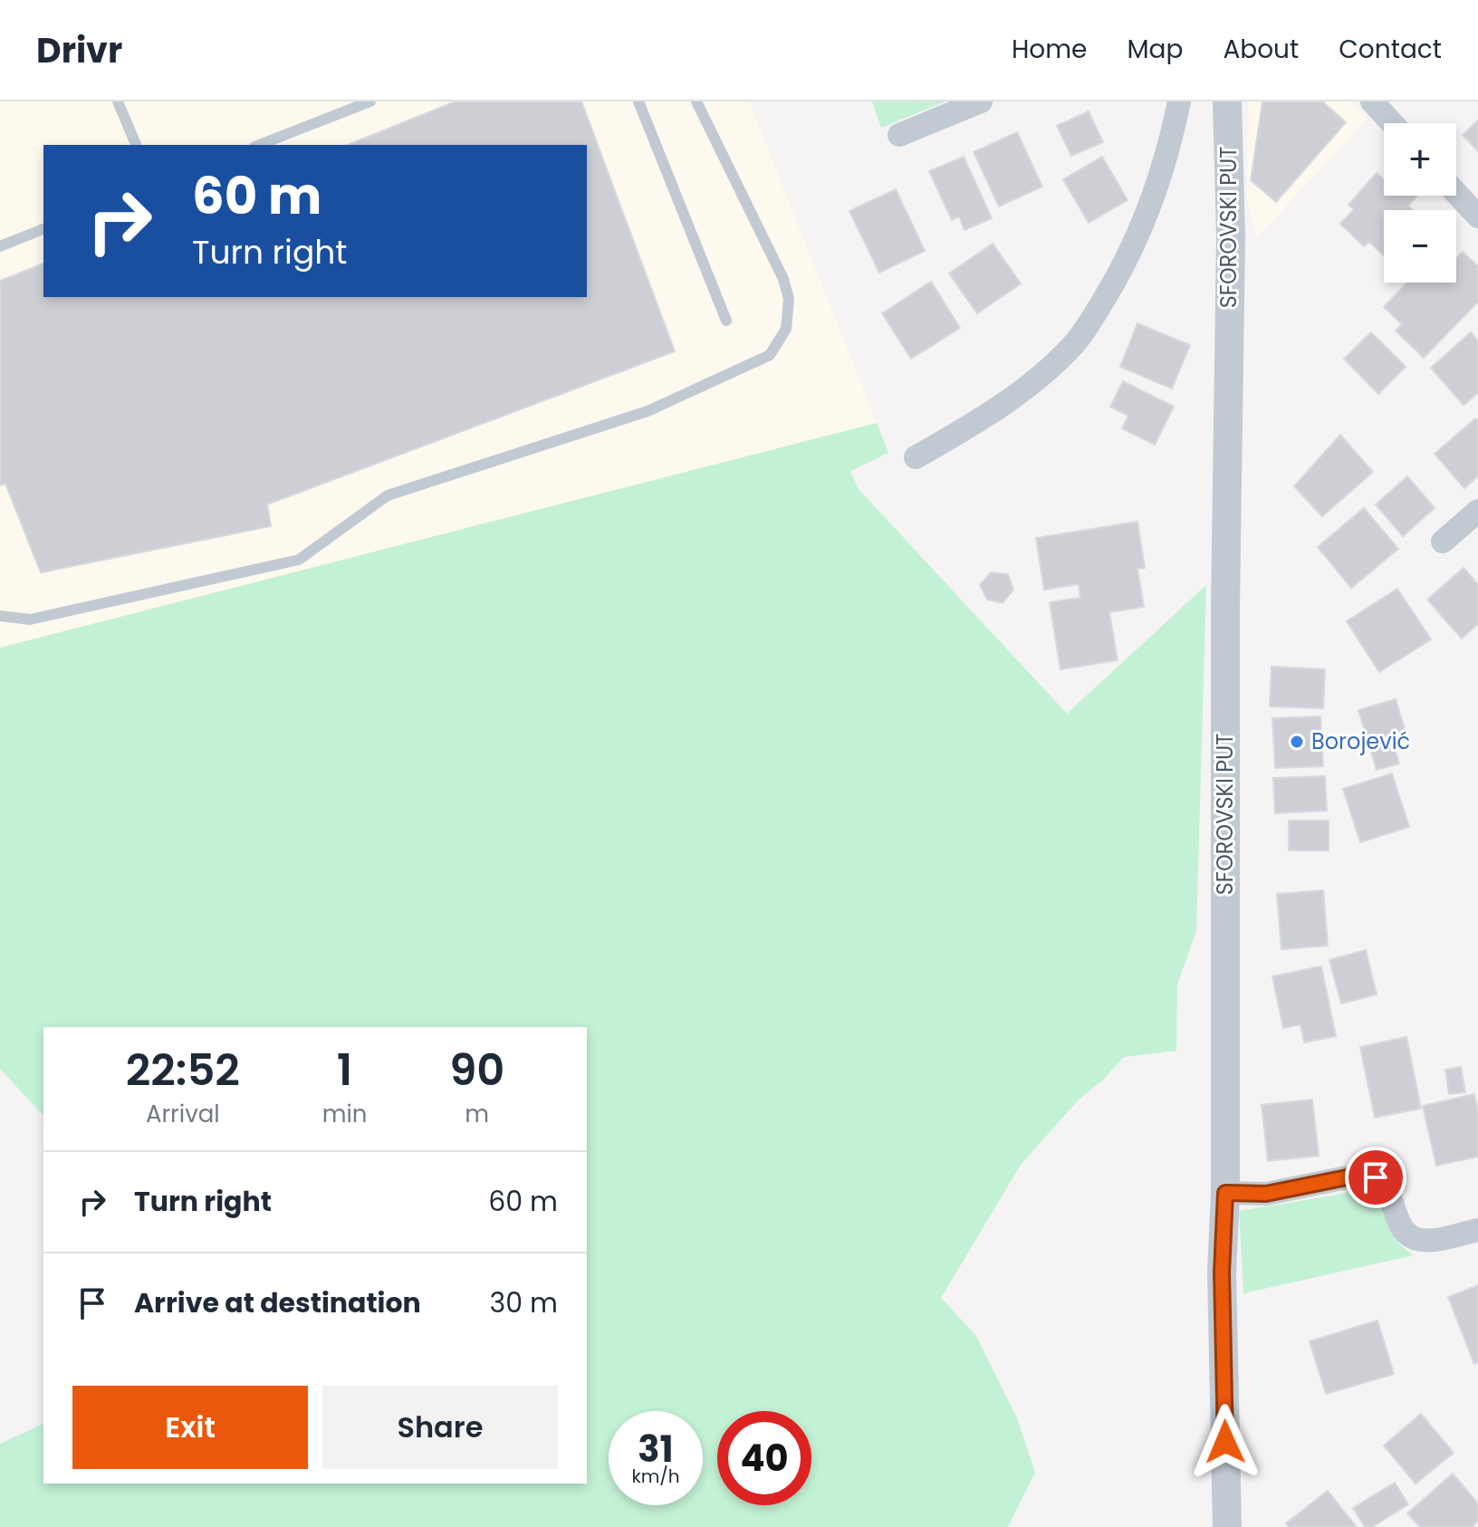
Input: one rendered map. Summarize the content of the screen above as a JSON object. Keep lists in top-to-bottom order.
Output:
{
  "streets": {
    "street": ["SFOROVSKI PUT"]
  },
  "places": ["Borojević"],
  "page": {
    "header": "Drivr",
    "nav": [
      "Home",
      "Map",
      "About",
      "Contact"
    ],
    "map_buttons": ["+", "−"],
    "turn": ["60 m", "Turn right"],
    "eta": [
      "22:52",
      "Arrival",
      "1",
      "min",
      "90",
      "m"
    ],
    "list": [
      {
        "name": "Turn right",
        "value": "60 m"
      },
      {
        "name": "Arrive at destination",
        "value": "30 m"
      }
    ],
    "buttons": ["Exit", "Share"],
    "speed": "31 km/h",
    "limit": "40"
  }
}
